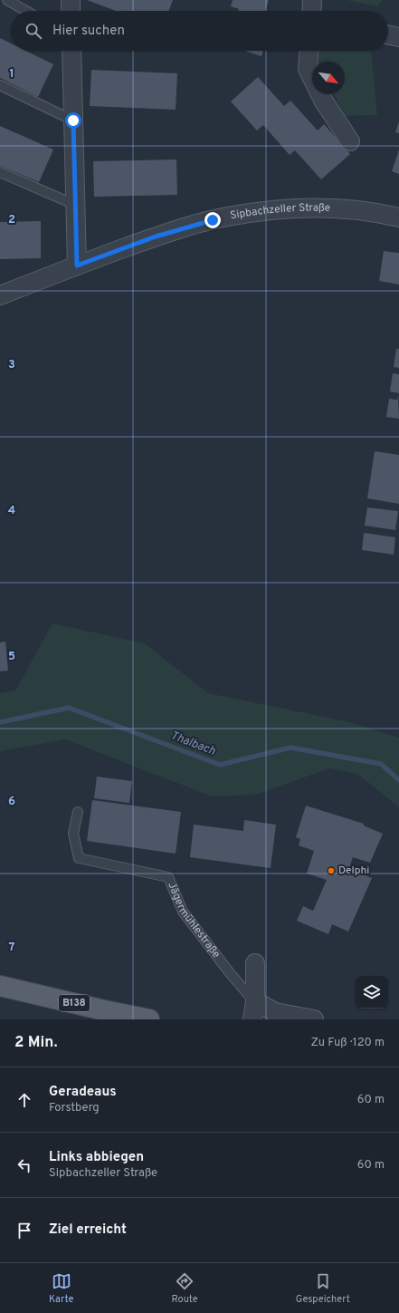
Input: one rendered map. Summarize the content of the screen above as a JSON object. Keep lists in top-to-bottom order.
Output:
{
  "streets": {
    "main road": ["B138"],
    "street": ["Sipbachzeller Straße", "Jägermühlestraße"]
  },
  "water": ["Thalbach"],
  "places": ["Delphi"],
  "north": "bottom right",
  "page": {
    "search": "Hier suchen",
    "heading": ["2 Min.", "Zu Fuß · 120 m"],
    "list": [
      ["Geradeaus", "Forstberg", "60 m"],
      ["Links abbiegen", "Sipbachzeller Straße", "60 m"],
      "Ziel erreicht"
    ],
    "nav": ["Karte", "Route", "Gespeichert"]
  },
  "grid": {
    "rows": [
      "1",
      "2",
      "3",
      "4",
      "5",
      "6",
      "7"
    ]
  }
}
